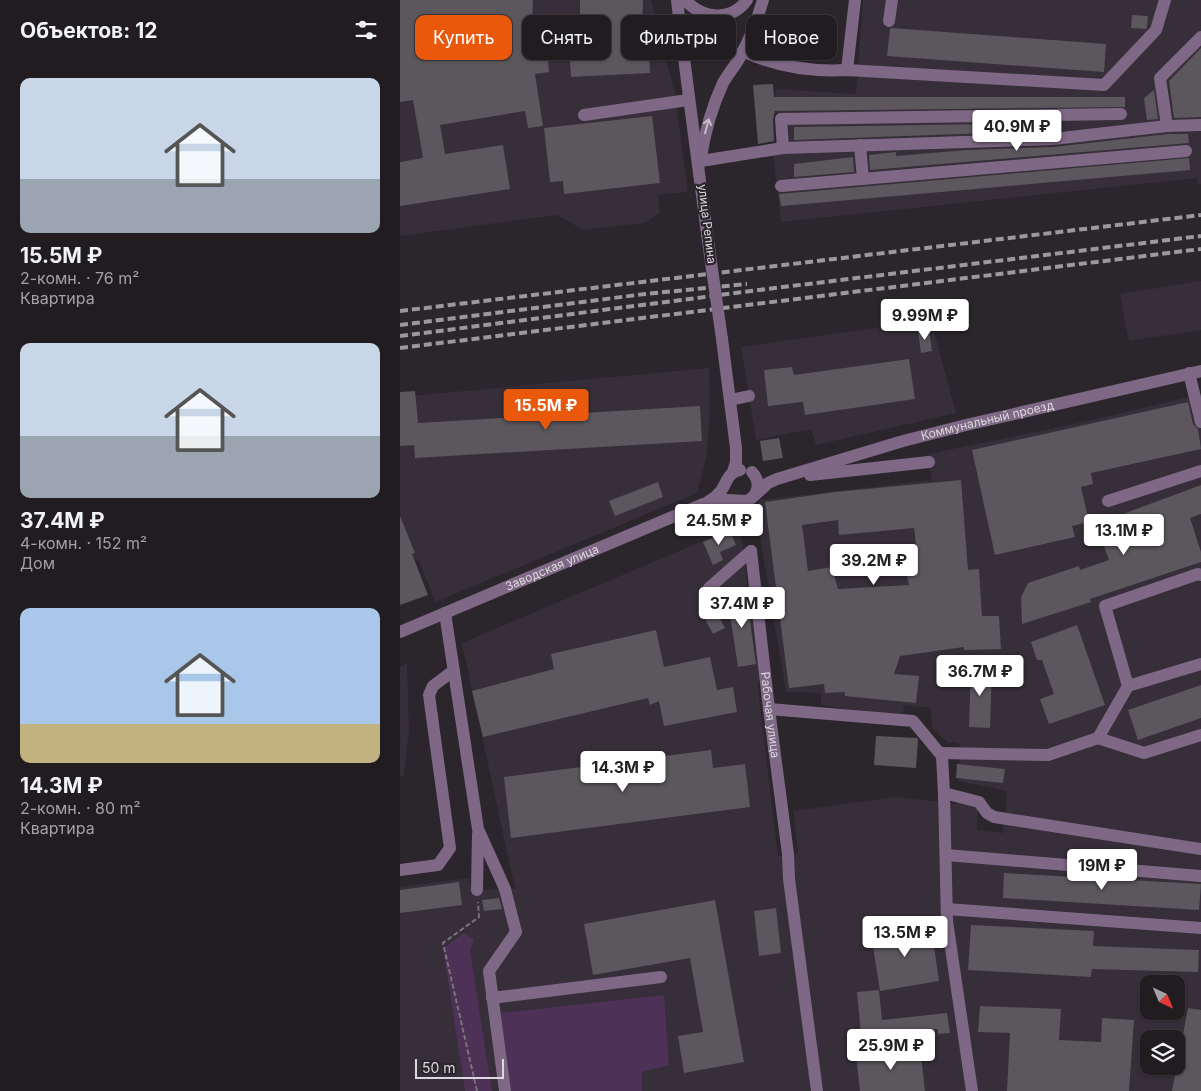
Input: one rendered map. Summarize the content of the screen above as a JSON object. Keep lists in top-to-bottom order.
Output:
{
  "streets": {
    "street": [
      "улица Репина",
      "Коммунальный проезд",
      "Заводская улица",
      "Рабочая улица"
    ]
  },
  "crossings": [
    ["улица Репина", "Коммунальный проезд"],
    ["улица Репина", "Заводская улица"],
    ["Коммунальный проезд", "Заводская улица"]
  ],
  "scale_bar": "50 m",
  "north": "bottom right",
  "page": {
    "heading": "Объектов: 12",
    "chip": [
      "Купить",
      "Снять",
      "Фильтры",
      "Новое"
    ],
    "list": [
      {
        "name": "15.5M ₽",
        "note": "2-комн. · 76 m² · Квартира"
      },
      {
        "name": "37.4M ₽",
        "note": "4-комн. · 152 m² · Дом"
      },
      {
        "name": "14.3M ₽",
        "note": "2-комн. · 80 m² · Квартира"
      }
    ],
    "price": [
      "40.9M ₽",
      "9.99M ₽",
      "15.5M ₽",
      "24.5M ₽",
      "13.1M ₽",
      "39.2M ₽",
      "37.4M ₽",
      "36.7M ₽",
      "14.3M ₽",
      "19M ₽",
      "13.5M ₽",
      "25.9M ₽"
    ],
    "scale": "50 m"
  }
}
